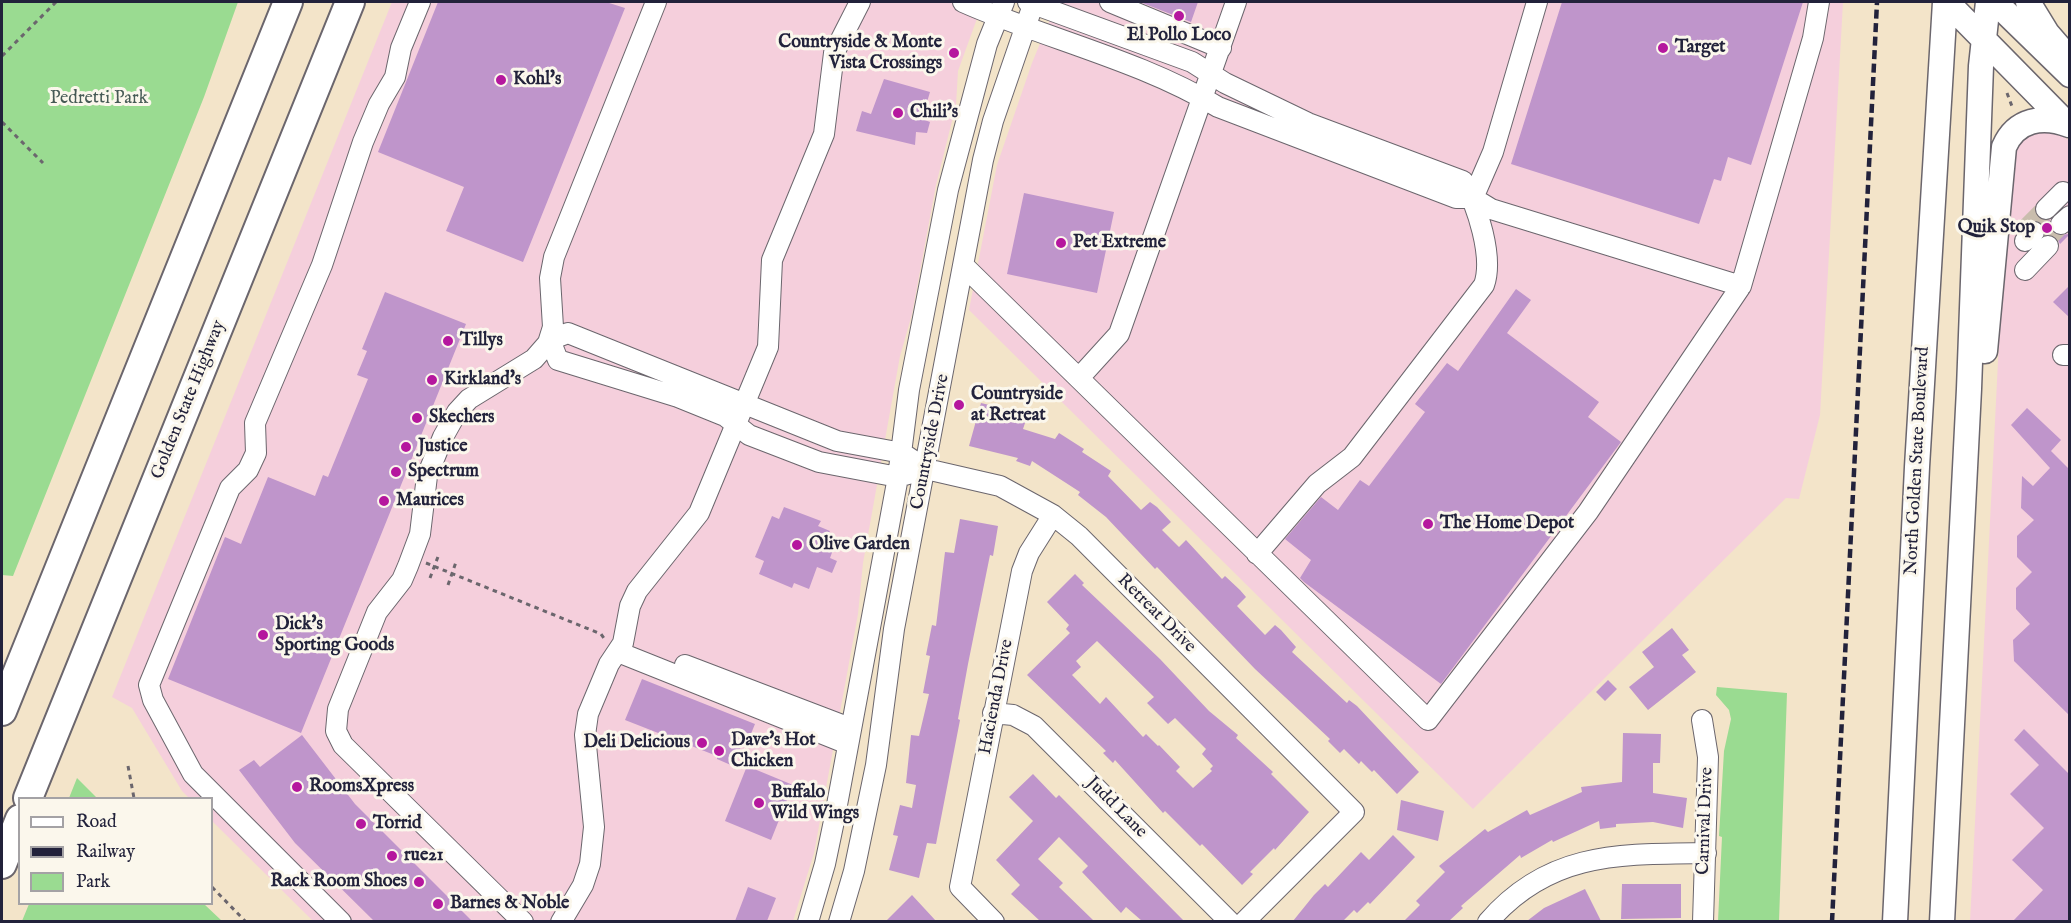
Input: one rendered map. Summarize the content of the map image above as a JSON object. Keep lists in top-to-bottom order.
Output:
{
  "streets": {
    "highway": ["Golden State Highway"],
    "main road": ["North Golden State Boulevard"],
    "street": [
      "Countryside Drive",
      "Retreat Drive",
      "Hacienda Drive",
      "Judd Lane",
      "Carnival Drive"
    ]
  },
  "crossings": [
    ["Countryside Drive", "Retreat Drive"],
    ["Retreat Drive", "Hacienda Drive"],
    ["Hacienda Drive", "Judd Lane"]
  ],
  "parks": ["Pedretti Park"],
  "places": [
    "El Pollo Loco",
    "Target",
    "Countryside & Monte Vista Crossings",
    "Kohl's",
    "Chili's",
    "Quik Stop",
    "Pet Extreme",
    "Tillys",
    "Kirkland's",
    "Countryside at Retreat",
    "Skechers",
    "Justice",
    "Spectrum",
    "Maurices",
    "The Home Depot",
    "Olive Garden",
    "Dick's Sporting Goods",
    "Deli Delicious",
    "Dave's Hot Chicken",
    "RoomsXpress",
    "Buffalo Wild Wings",
    "Torrid",
    "rue21",
    "Rack Room Shoes",
    "Barnes & Noble"
  ],
  "legend": ["Road", "Railway", "Park"]
}
